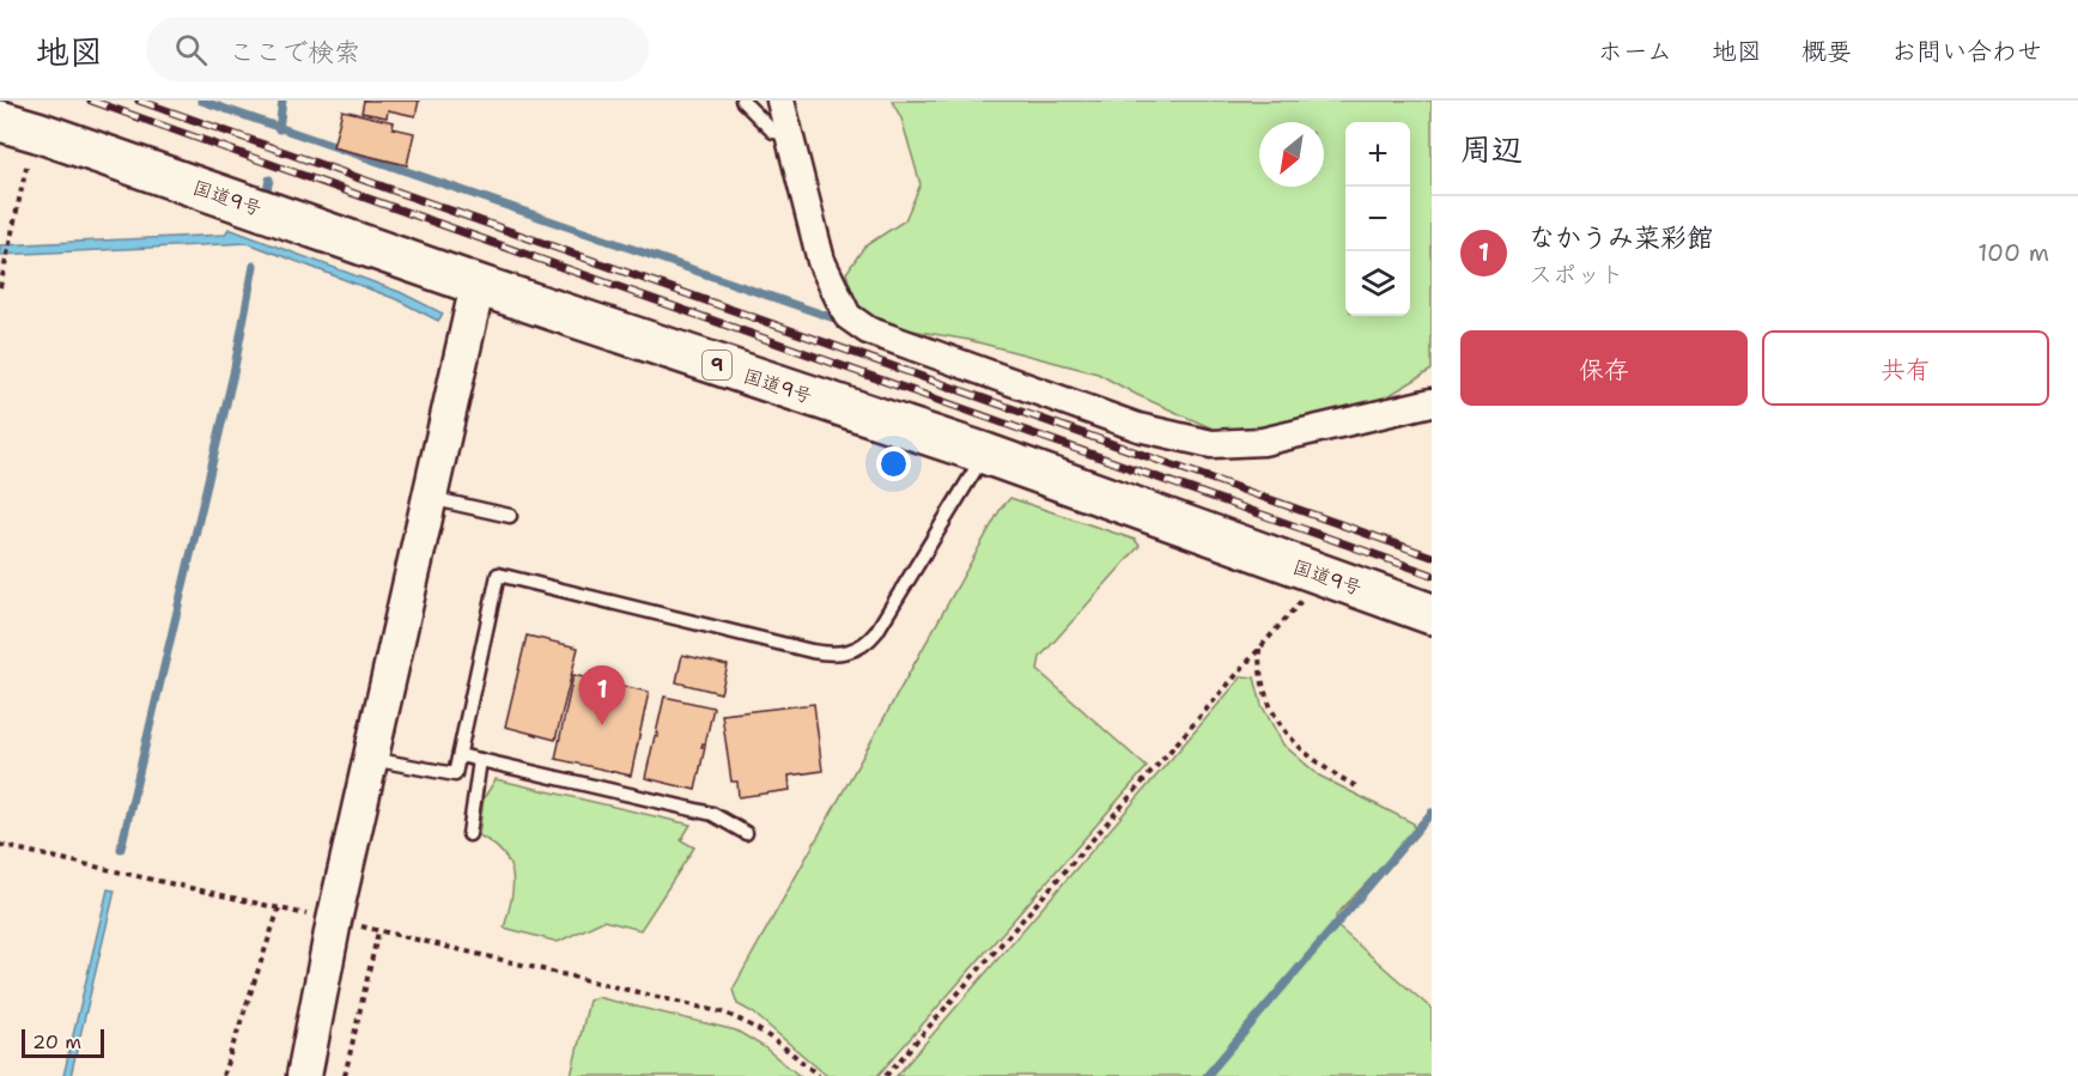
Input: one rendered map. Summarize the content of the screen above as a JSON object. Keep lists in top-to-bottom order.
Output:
{
  "streets": {
    "highway": ["国道9号", "9"]
  },
  "scale_bar": "20 m",
  "north": "bottom left",
  "page": {
    "header": "地図",
    "search": "ここで検索",
    "nav": [
      "ホーム",
      "地図",
      "概要",
      "お問い合わせ"
    ],
    "heading": "周辺",
    "map_buttons": ["+", "−"],
    "list": [
      {
        "mark": "1",
        "name": "なかうみ菜彩館",
        "note": "スポット",
        "value": "100 m"
      }
    ],
    "buttons": ["保存", "共有"],
    "pins": "1",
    "scale": "20 m"
  }
}
